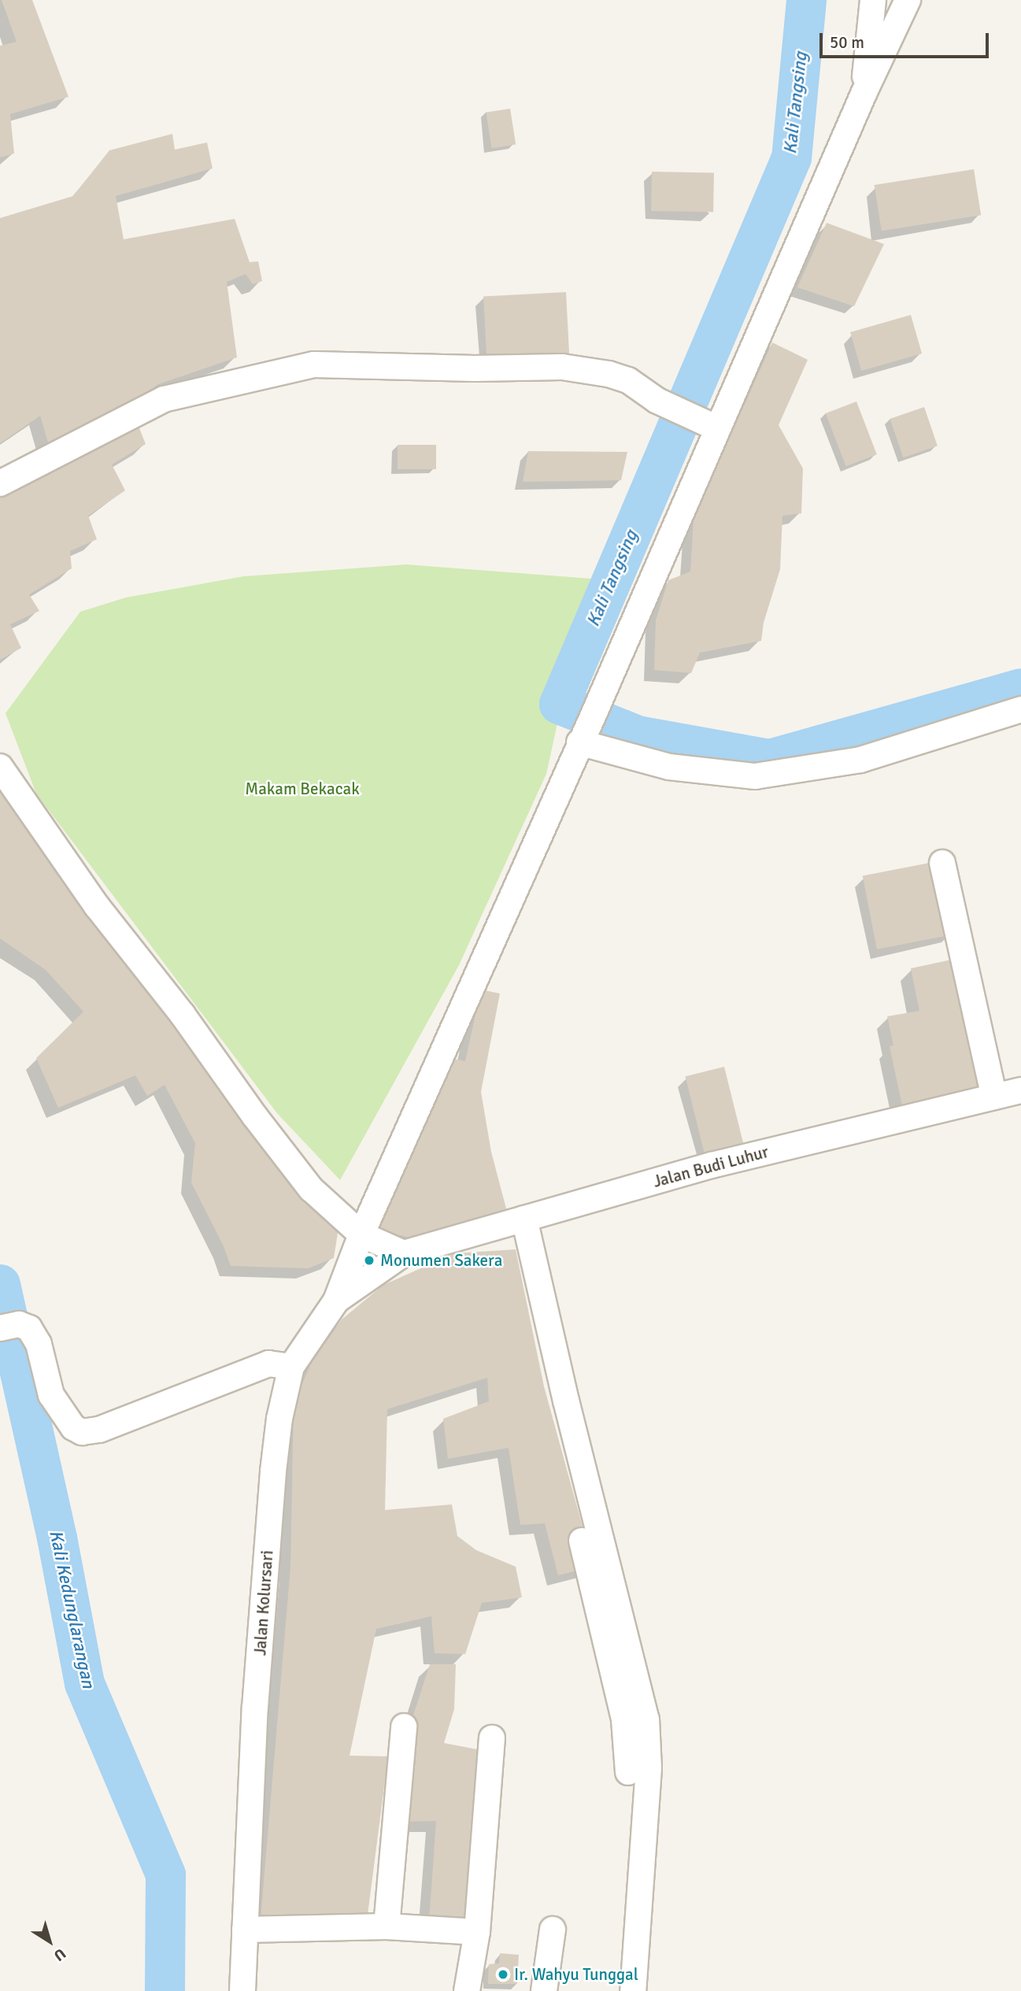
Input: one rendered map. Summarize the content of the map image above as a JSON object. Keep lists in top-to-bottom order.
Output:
{
  "streets": {
    "street": ["Jalan Budi Luhur", "Jalan Kolursari"]
  },
  "crossings": [
    ["Jalan Budi Luhur", "Jalan Kolursari"]
  ],
  "water": ["Kali Tangsing", "Kali Kedunglarangan"],
  "parks": ["Makam Bekacak"],
  "places": ["Monumen Sakera", "Ir. Wahyu Tunggal"],
  "scale_bar": "50 m",
  "north": "bottom right"
}
